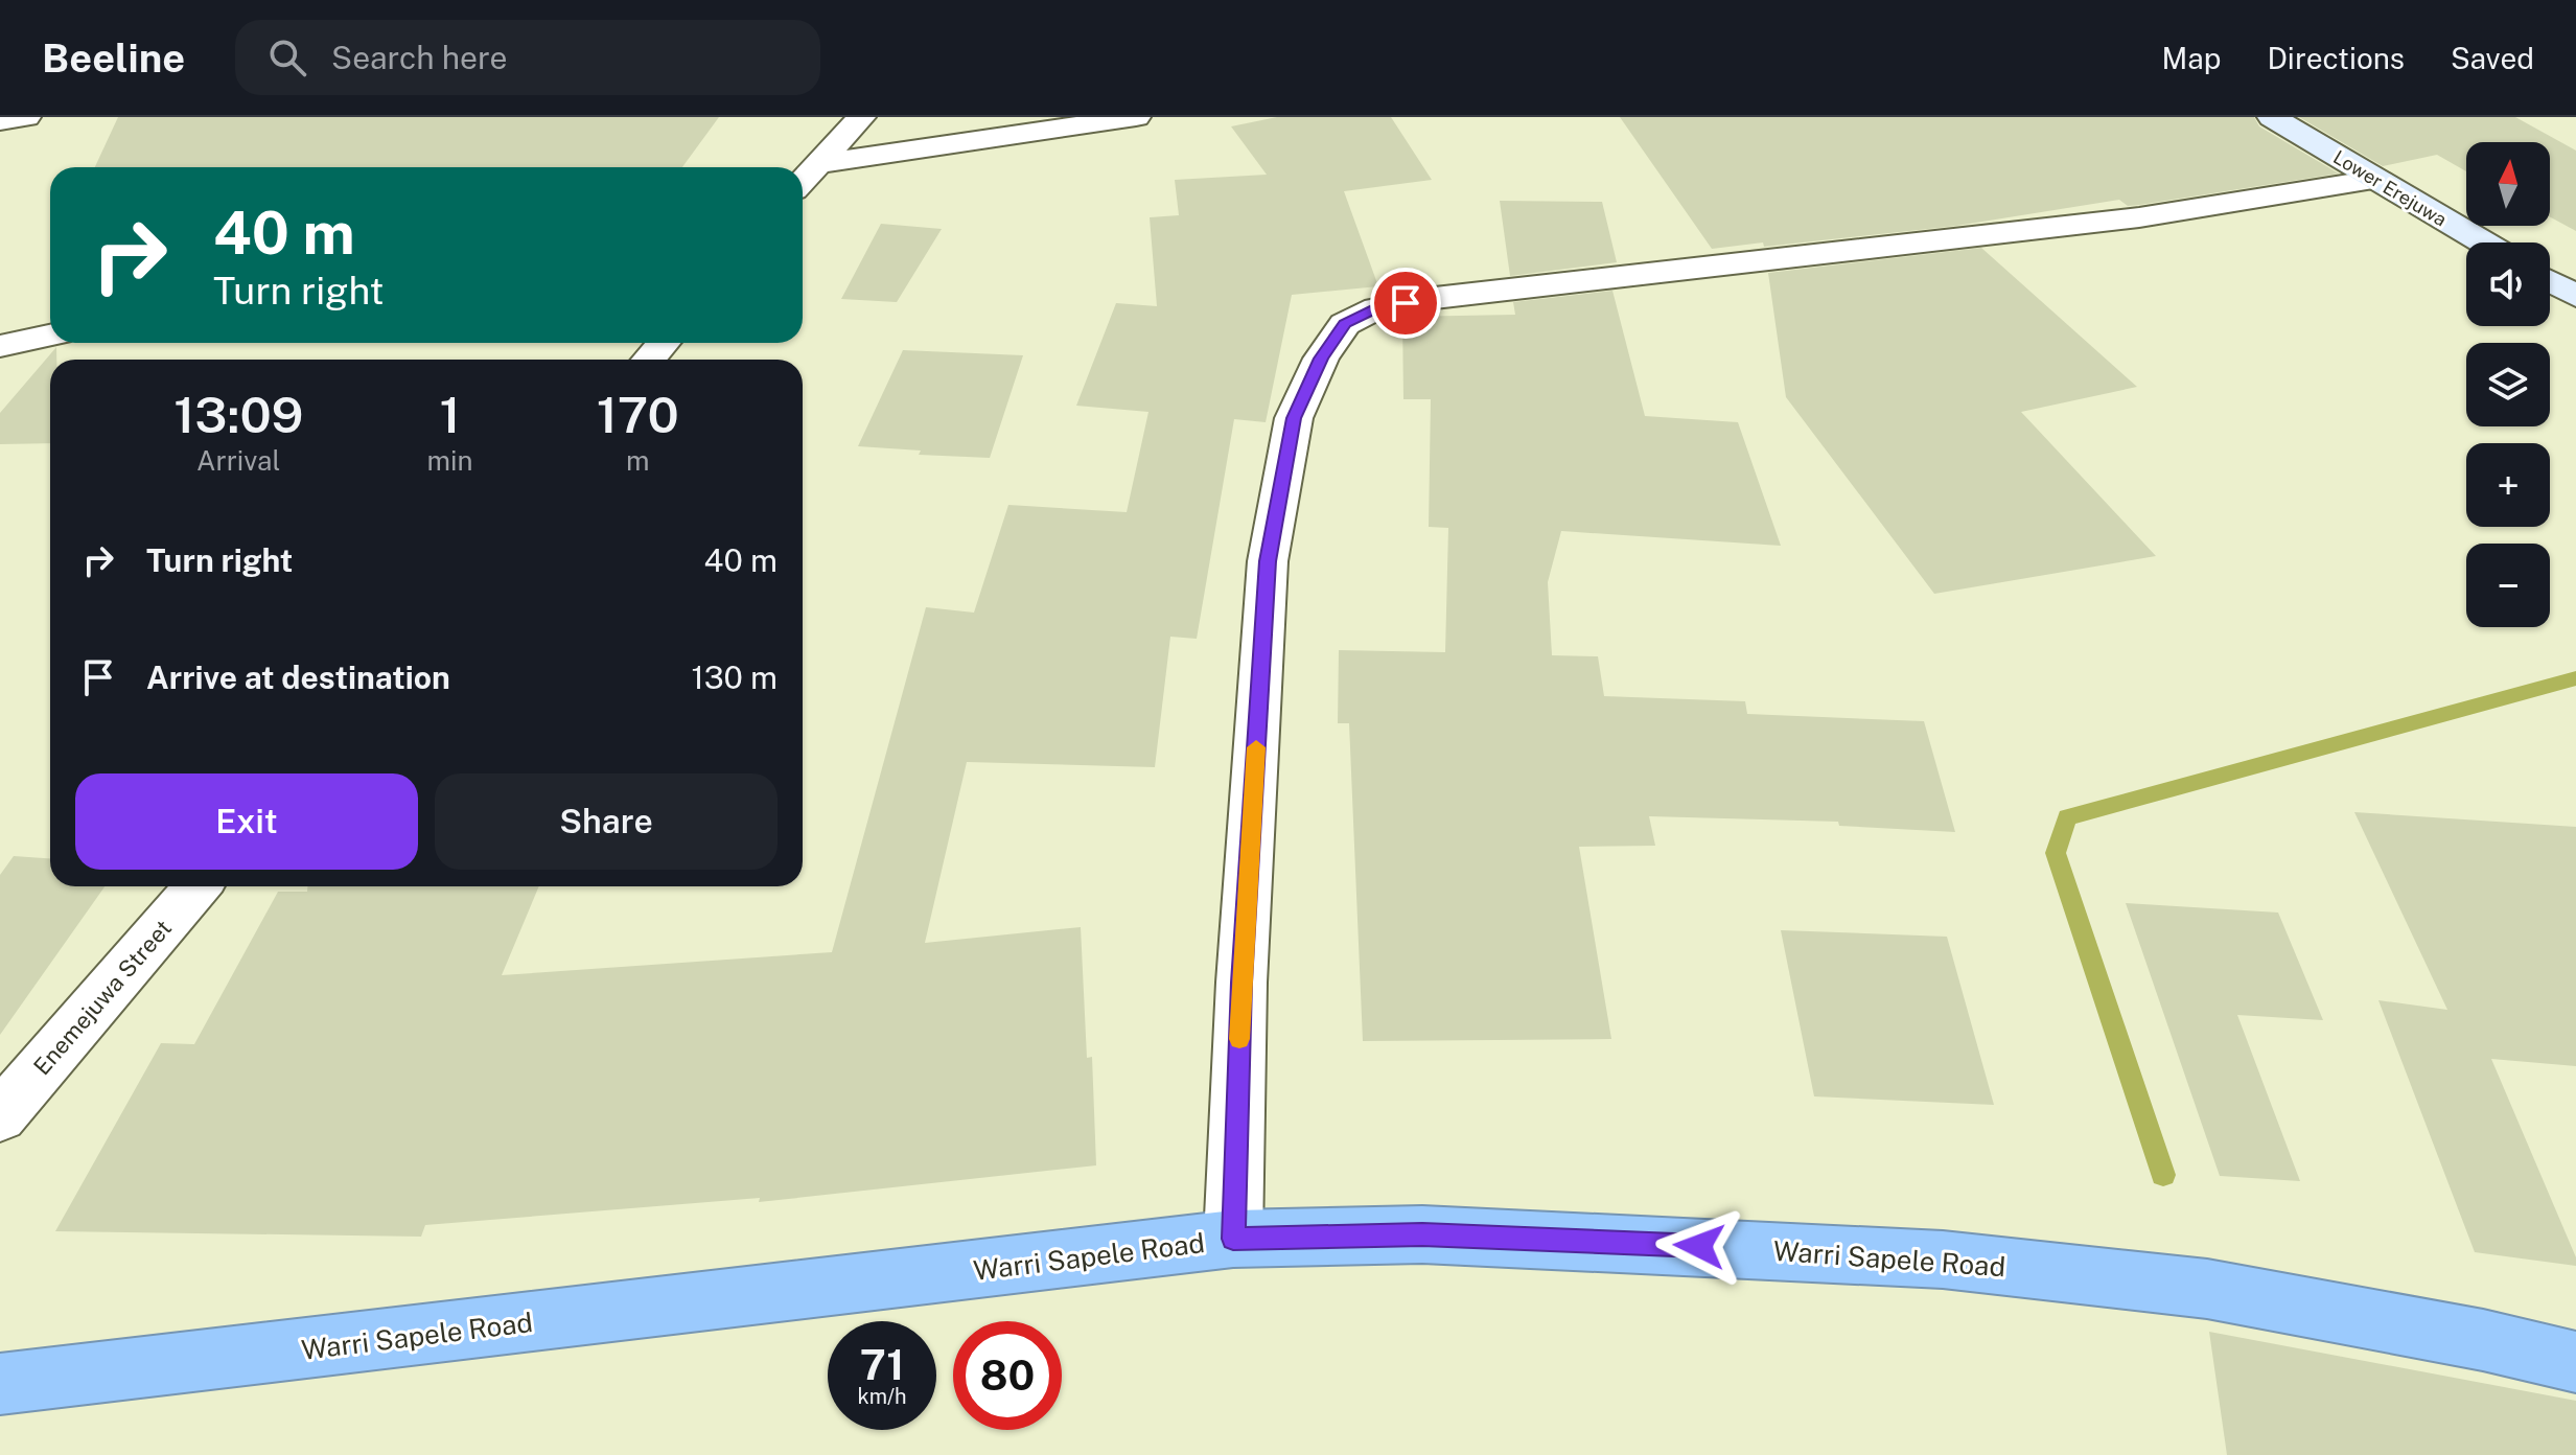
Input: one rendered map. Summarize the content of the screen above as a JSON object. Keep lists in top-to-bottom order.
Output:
{
  "streets": {
    "highway": ["Warri Sapele Road"],
    "street": ["Lower Erejuwa", "Enemejuwa Street"]
  },
  "north": "top",
  "page": {
    "header": "Beeline",
    "search": "Search here",
    "nav": ["Map", "Directions", "Saved"],
    "map_buttons": ["+", "−"],
    "turn": ["40 m", "Turn right"],
    "eta": [
      "13:09",
      "Arrival",
      "1",
      "min",
      "170",
      "m"
    ],
    "list": [
      {
        "name": "Turn right",
        "value": "40 m"
      },
      {
        "name": "Arrive at destination",
        "value": "130 m"
      }
    ],
    "buttons": ["Exit", "Share"],
    "speed": "71 km/h",
    "limit": "80"
  }
}
